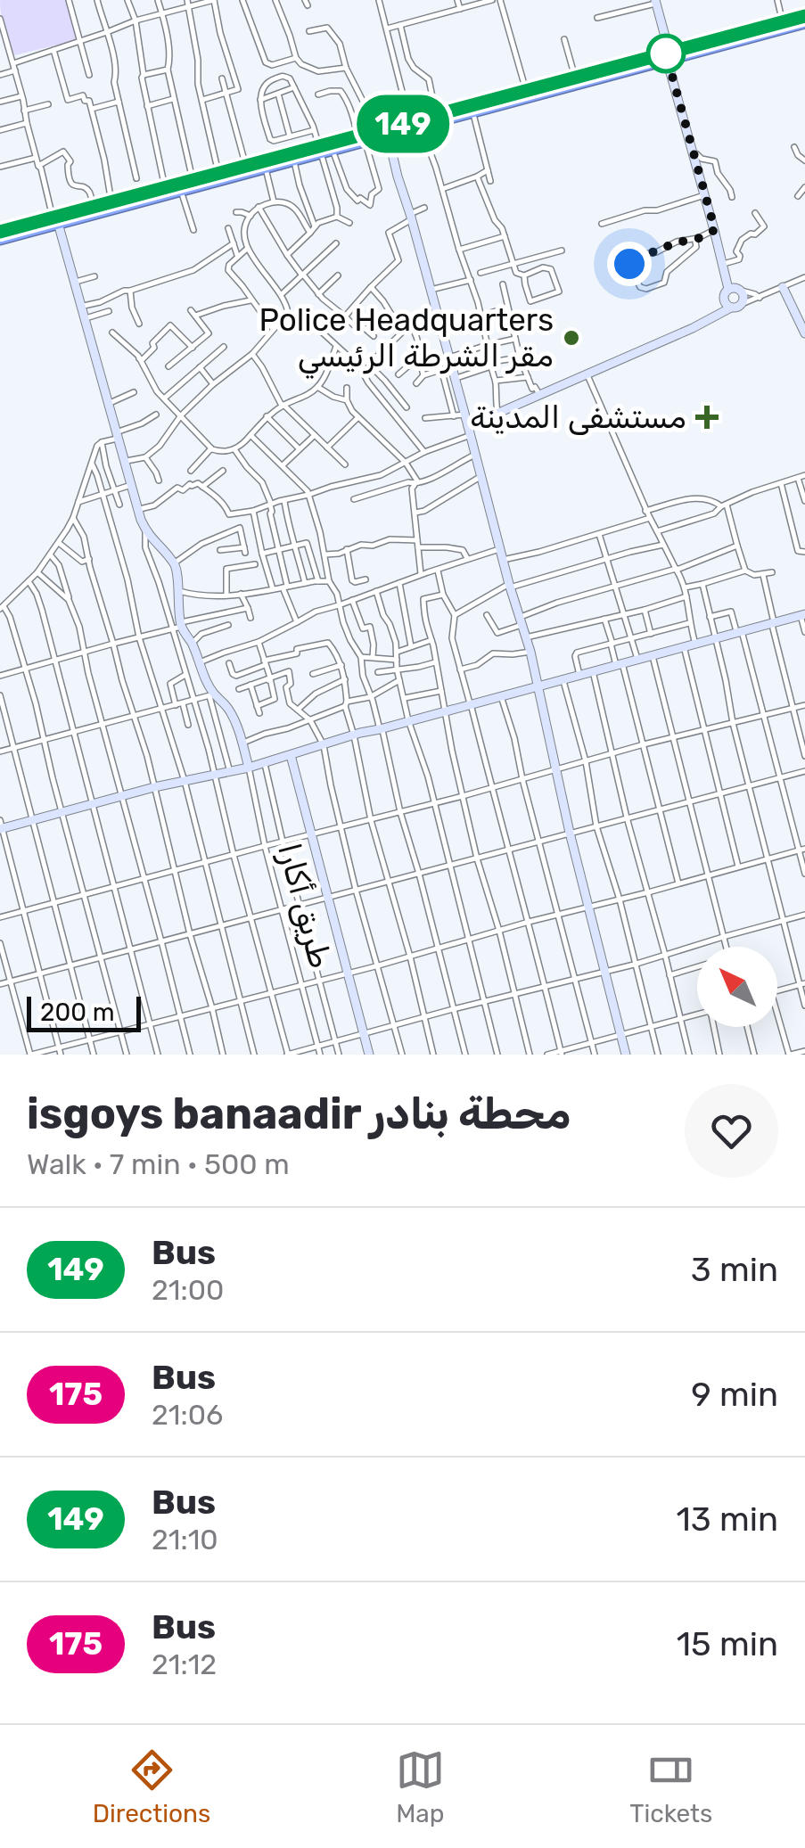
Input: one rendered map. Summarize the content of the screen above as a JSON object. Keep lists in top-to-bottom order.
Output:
{
  "streets": {
    "street": ["طريق أكارا"]
  },
  "places": {
    "other": ["Police Headquarters مقر الشرطة الرئيسي"],
    "health": ["مستشفى المدينة"]
  },
  "lines": ["bus line 149"],
  "scale_bar": "200 m",
  "north": "top left",
  "page": {
    "on_map": "149",
    "scale": "200 m",
    "heading": ["isgoys banaadir محطة بنادر", "Walk · 7 min · 500 m"],
    "list": [
      {
        "mark": "149",
        "name": "Bus",
        "note": "21:00",
        "value": "3 min"
      },
      {
        "mark": "175",
        "name": "Bus",
        "note": "21:06",
        "value": "9 min"
      },
      {
        "mark": "149",
        "name": "Bus",
        "note": "21:10",
        "value": "13 min"
      },
      {
        "mark": "175",
        "name": "Bus",
        "note": "21:12",
        "value": "15 min"
      }
    ],
    "tabs": ["Directions", "Map", "Tickets"]
  }
}
